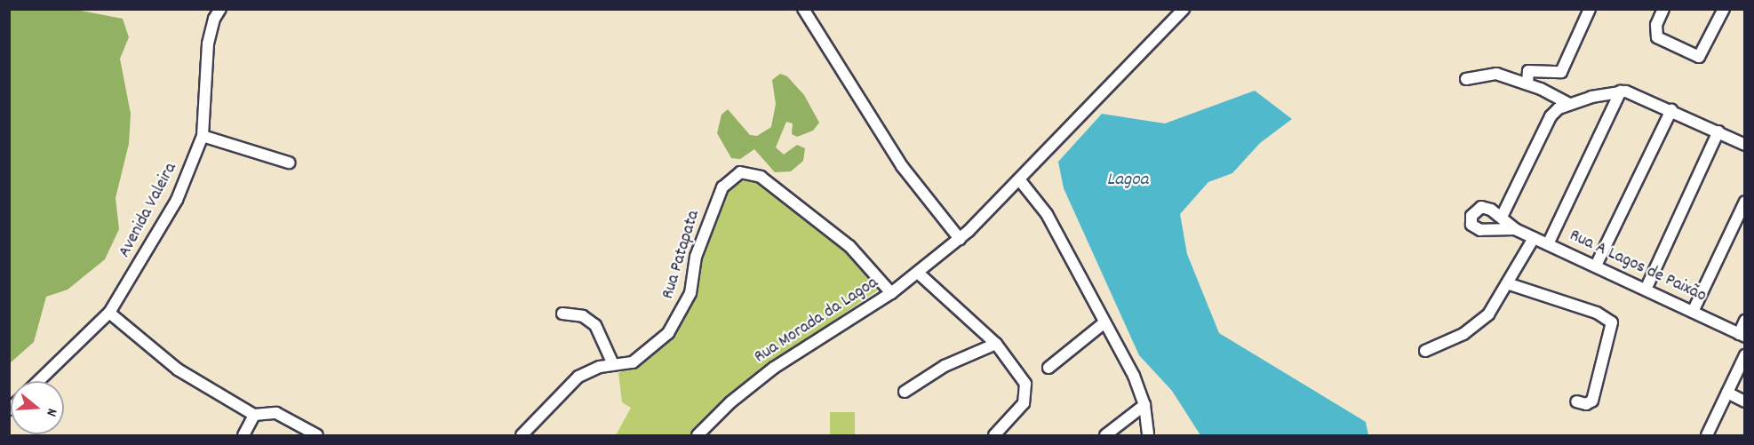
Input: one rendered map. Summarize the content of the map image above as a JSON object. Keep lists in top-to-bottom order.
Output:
{
  "streets": {
    "street": [
      "Avenida Valeira",
      "Rua Patapata",
      "Rua A Lagos de Paixão",
      "Rua Morada da Lagoa"
    ]
  },
  "crossings": [
    ["Rua Patapata", "Rua Morada da Lagoa"]
  ],
  "water": ["Lagoa"],
  "north": "right"
}
